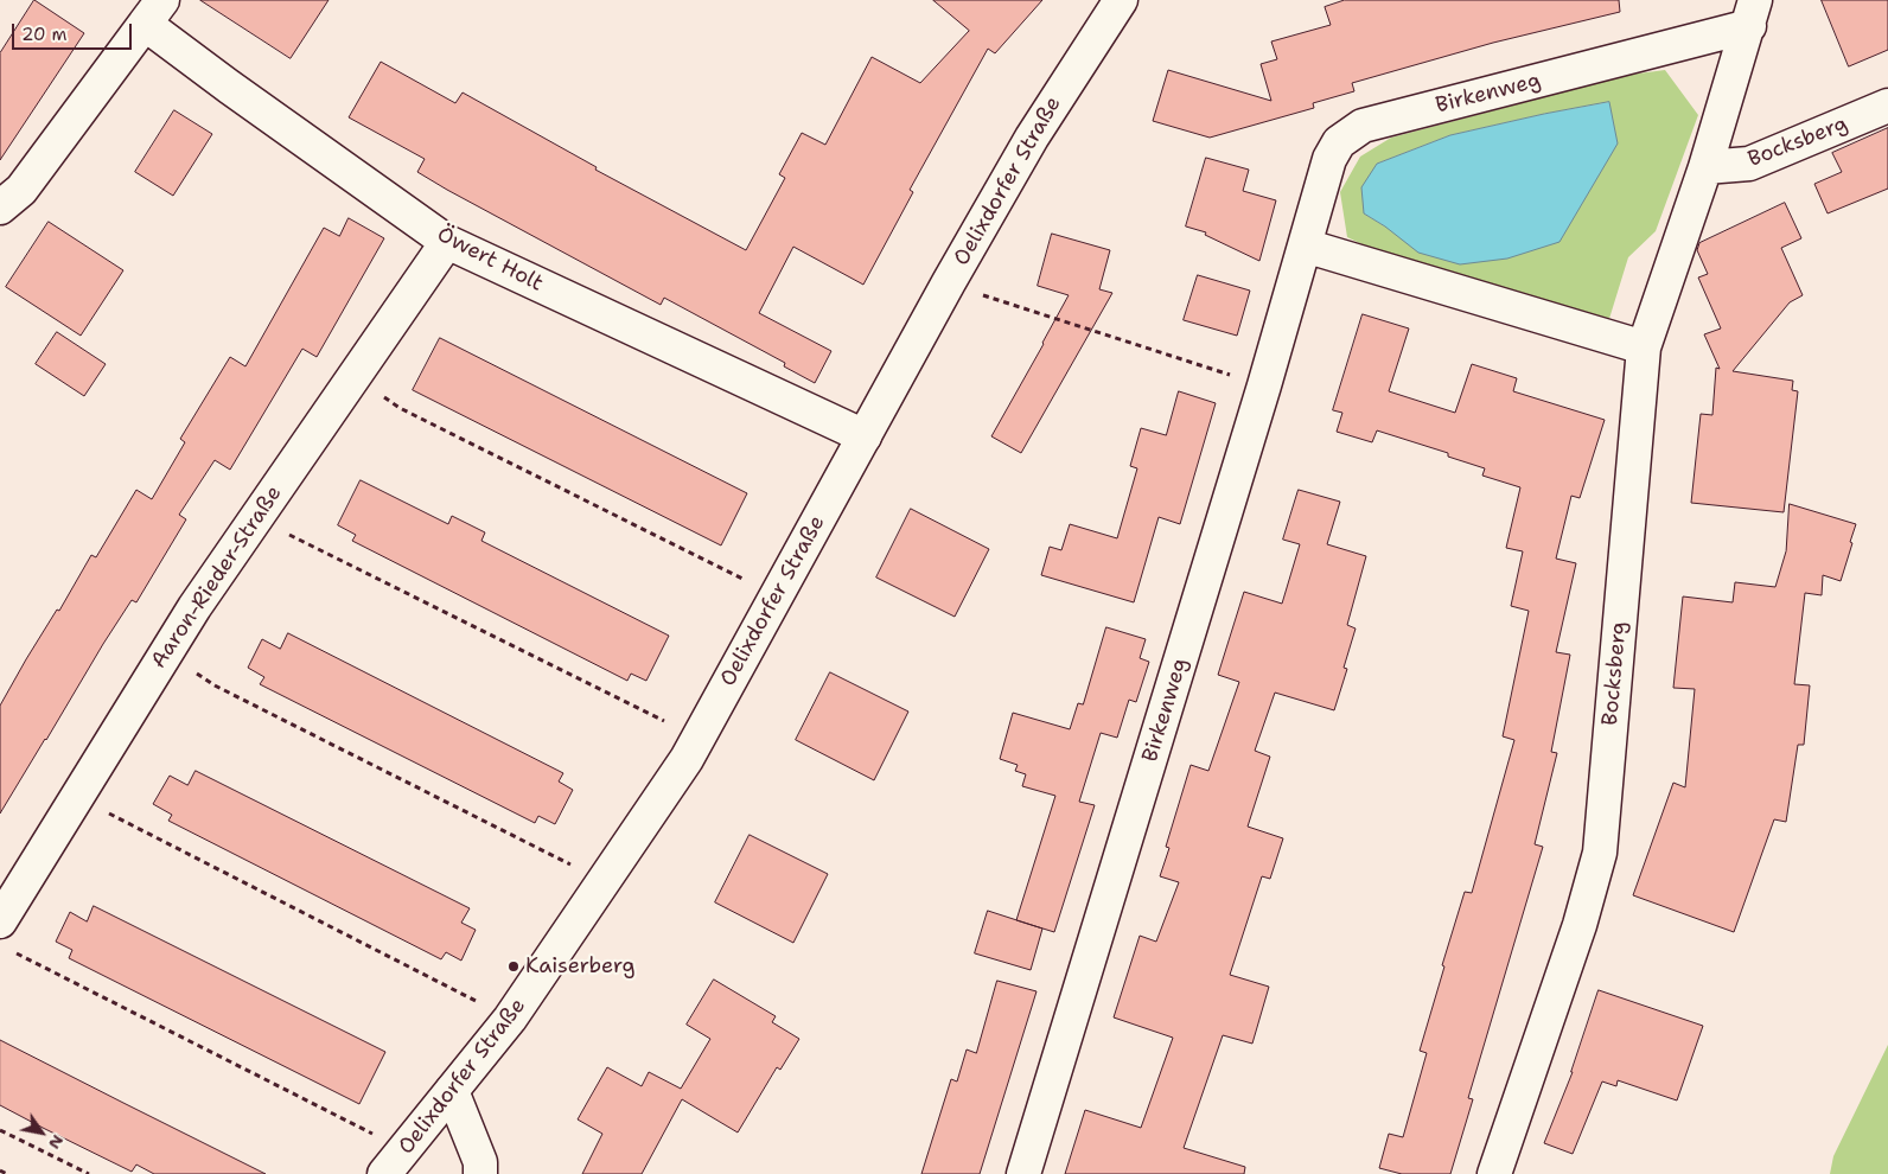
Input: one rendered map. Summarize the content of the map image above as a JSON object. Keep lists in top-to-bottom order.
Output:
{
  "streets": {
    "street": [
      "Birkenweg",
      "Bocksberg",
      "Oelixdorfer Straße",
      "Öwert Holt",
      "Aaron-Rieder-Straße"
    ]
  },
  "crossings": [
    ["Birkenweg", "Bocksberg"],
    ["Oelixdorfer Straße", "Öwert Holt"],
    ["Öwert Holt", "Aaron-Rieder-Straße"]
  ],
  "places": ["Kaiserberg"],
  "scale_bar": "20 m",
  "north": "bottom right"
}
